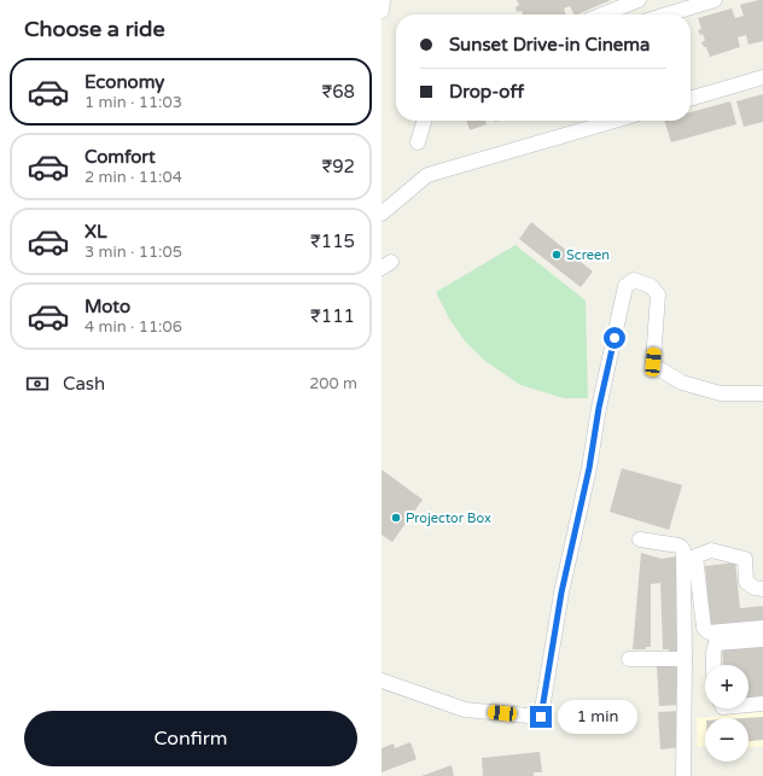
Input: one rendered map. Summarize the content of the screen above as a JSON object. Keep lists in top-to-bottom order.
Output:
{
  "places": ["Screen", "Projector Box"],
  "page": {
    "heading": "Choose a ride",
    "banner": ["Sunset Drive-in Cinema", "Drop-off"],
    "list": [
      {
        "name": "Economy",
        "note": "1 min · 11:03",
        "value": "₹68"
      },
      {
        "name": "Comfort",
        "note": "2 min · 11:04",
        "value": "₹92"
      },
      {
        "name": "XL",
        "note": "3 min · 11:05",
        "value": "₹115"
      },
      {
        "name": "Moto",
        "note": "4 min · 11:06",
        "value": "₹111"
      }
    ],
    "pay": ["Cash", "200 m"],
    "map_buttons": ["+", "−"],
    "bubble": "1 min",
    "buttons": "Confirm"
  }
}
